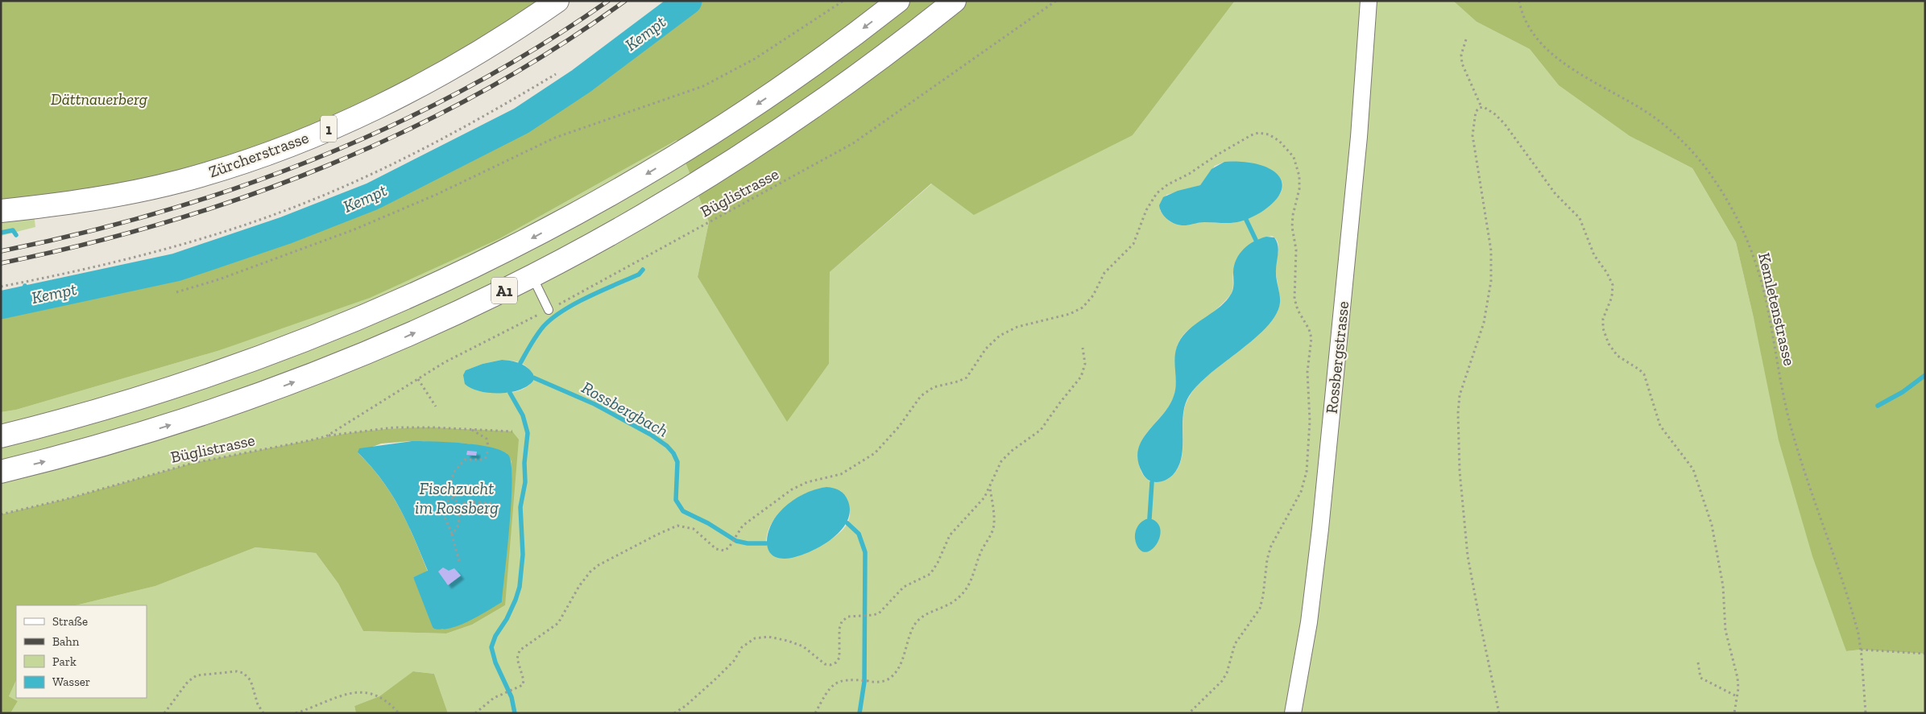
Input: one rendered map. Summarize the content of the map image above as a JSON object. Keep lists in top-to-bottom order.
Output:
{
  "streets": {
    "main road": ["1", "Zürcherstrasse", "A1"],
    "street": ["Rossbergstrasse"],
    "path": ["Büglistrasse", "Kemletenstrasse"]
  },
  "water": ["Kempt", "Rossbergbach", "Fischzucht im Rossberg"],
  "parks": ["Dättnauerberg"],
  "legend": [
    "Straße",
    "Bahn",
    "Park",
    "Wasser"
  ]
}
